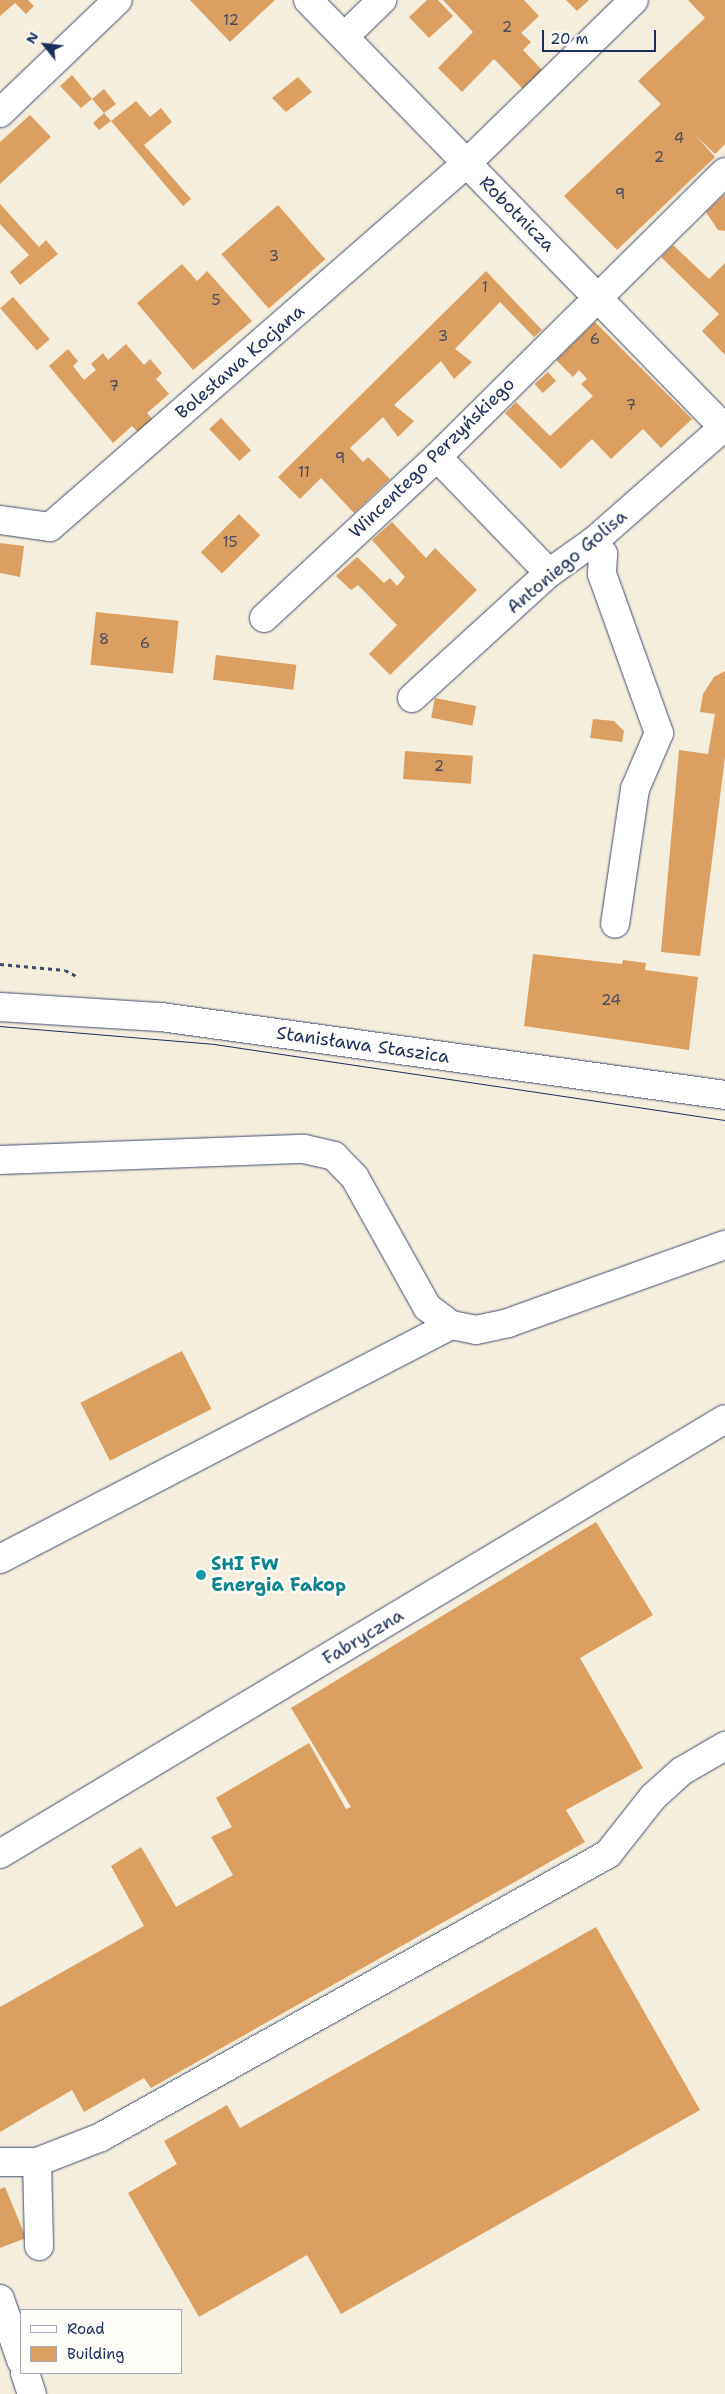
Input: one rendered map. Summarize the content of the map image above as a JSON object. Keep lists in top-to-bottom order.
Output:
{
  "streets": {
    "street": [
      "Robotnicza",
      "Bolesława Kocjana",
      "Wincentego Perzyńskiego",
      "Antoniego Golisa",
      "Stanisława Staszica",
      "Fabryczna"
    ]
  },
  "crossings": [
    ["Robotnicza", "Bolesława Kocjana"],
    ["Robotnicza", "Wincentego Perzyńskiego"],
    ["Robotnicza", "Antoniego Golisa"]
  ],
  "places": ["SHI FW Energia Fakop"],
  "house_numbers": [
    "12",
    "2",
    "4",
    "2",
    "9",
    "3",
    "1",
    "5",
    "3",
    "6",
    "7",
    "7",
    "9",
    "11",
    "15",
    "8",
    "6",
    "2",
    "24"
  ],
  "legend": ["Road", "Building"],
  "scale_bar": "20 m",
  "north": "top left"
}
